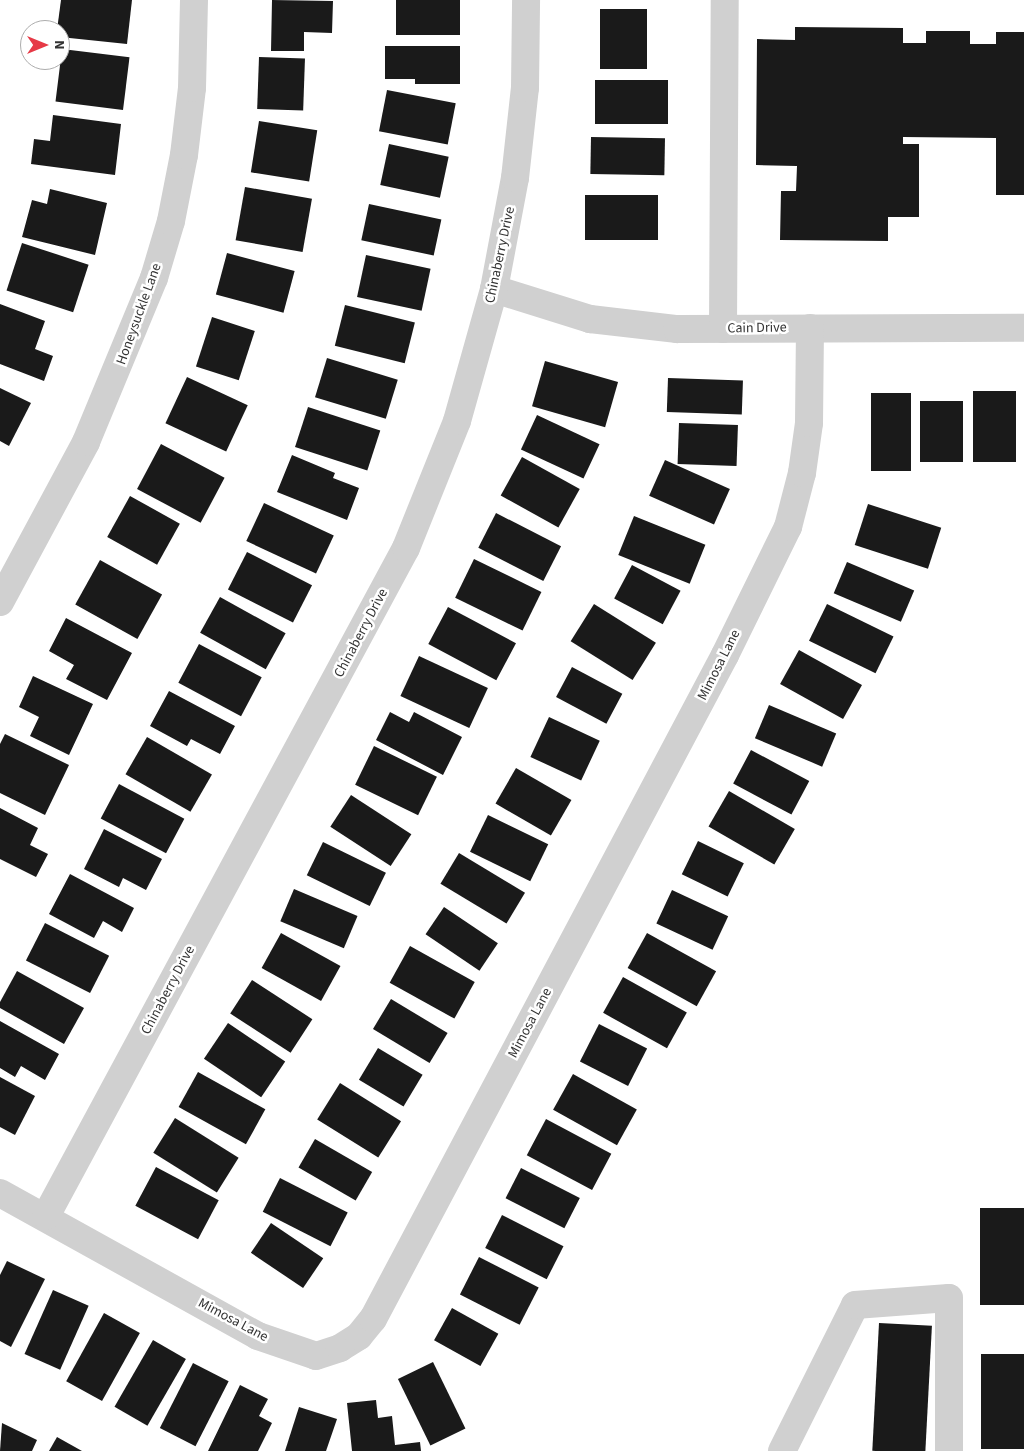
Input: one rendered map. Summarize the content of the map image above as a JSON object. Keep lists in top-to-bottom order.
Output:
{
  "streets": {
    "street": [
      "Chinaberry Drive",
      "Honeysuckle Lane",
      "Cain Drive",
      "Mimosa Lane"
    ]
  },
  "crossings": [
    ["Chinaberry Drive", "Cain Drive"],
    ["Chinaberry Drive", "Mimosa Lane"],
    ["Cain Drive", "Mimosa Lane"]
  ],
  "north": "right"
}
